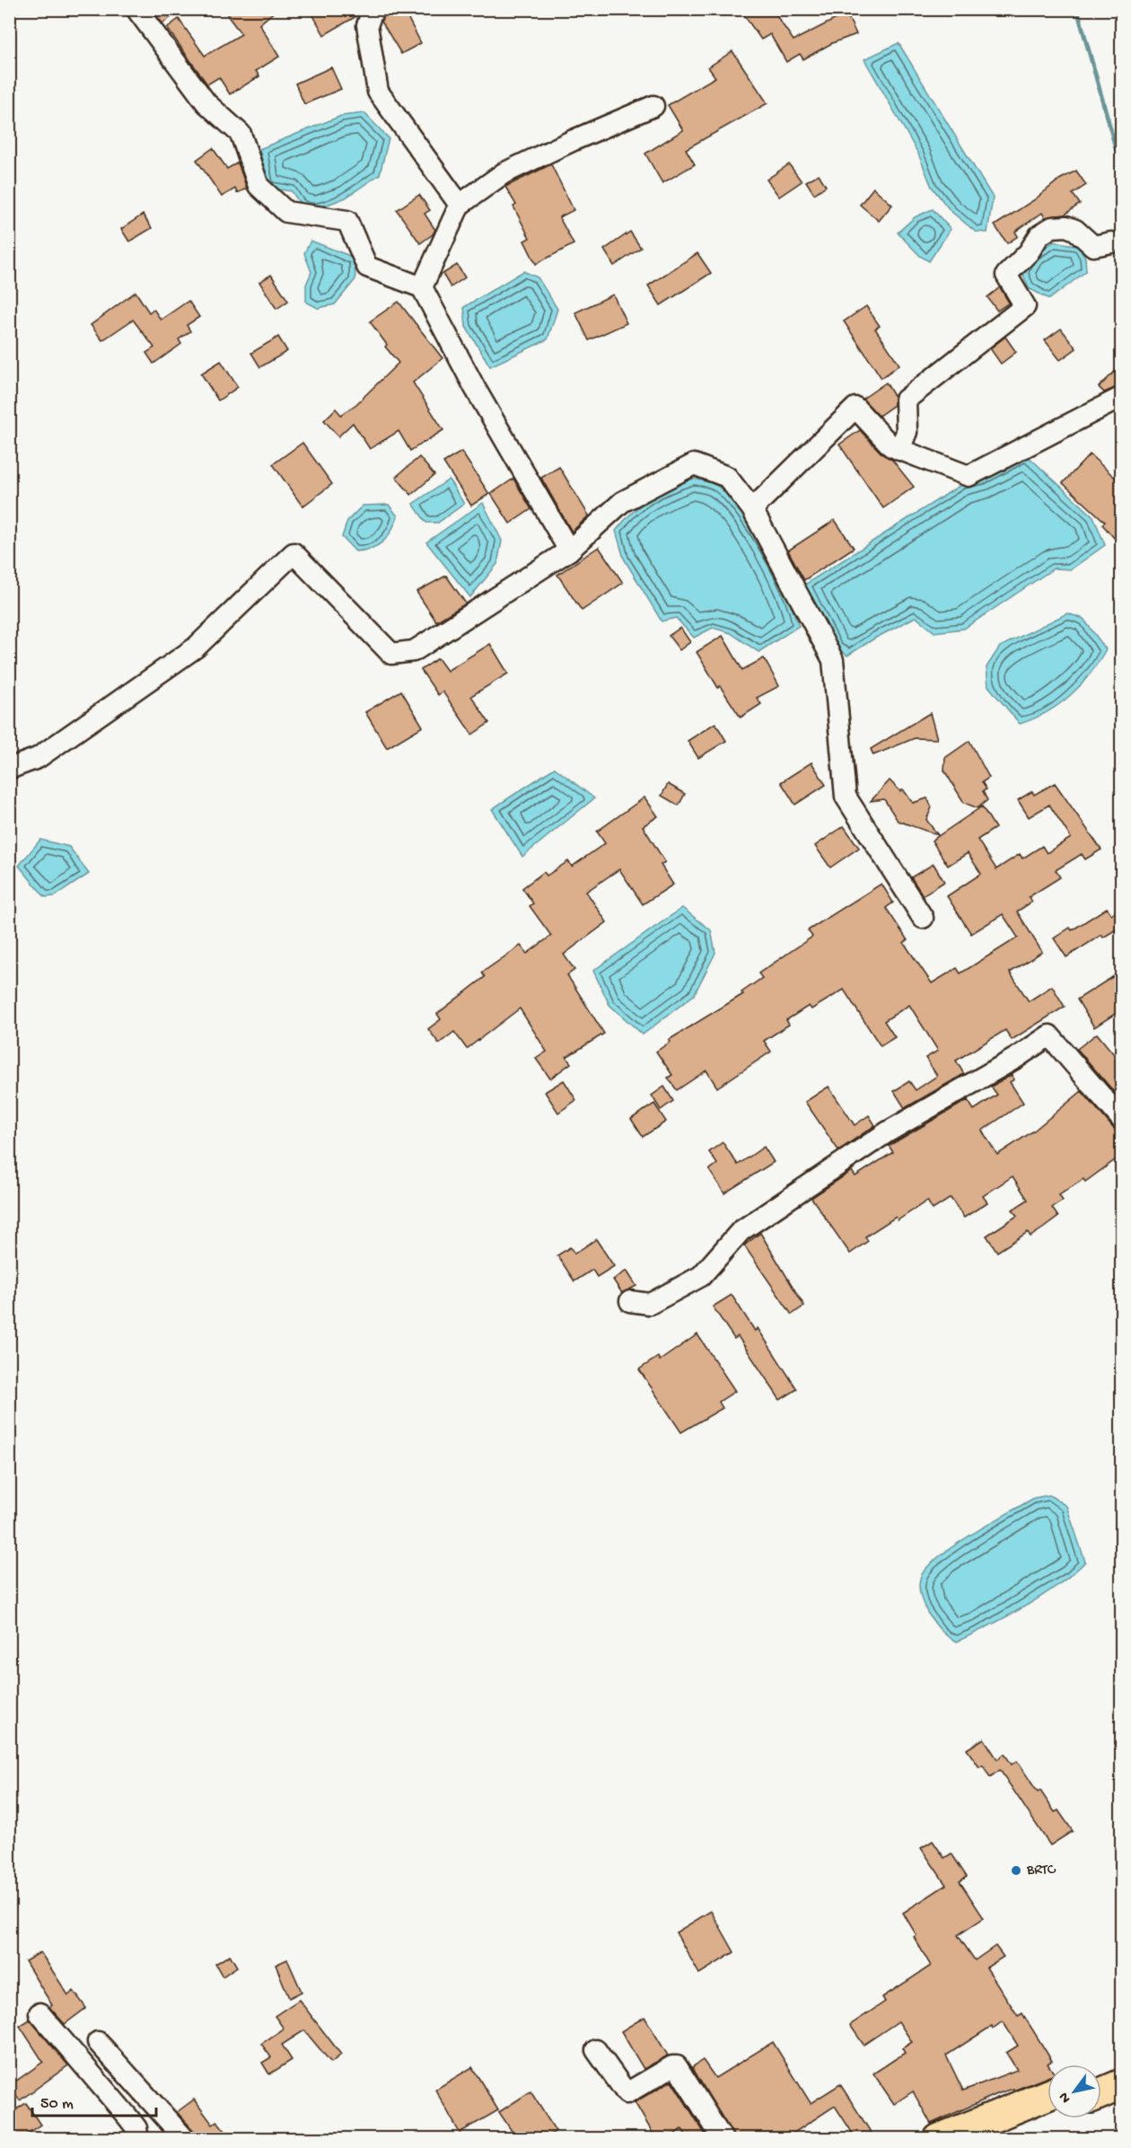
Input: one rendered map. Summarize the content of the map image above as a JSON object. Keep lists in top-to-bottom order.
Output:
{
  "places": ["BRTC"],
  "scale_bar": "50 m",
  "north": "bottom left"
}
